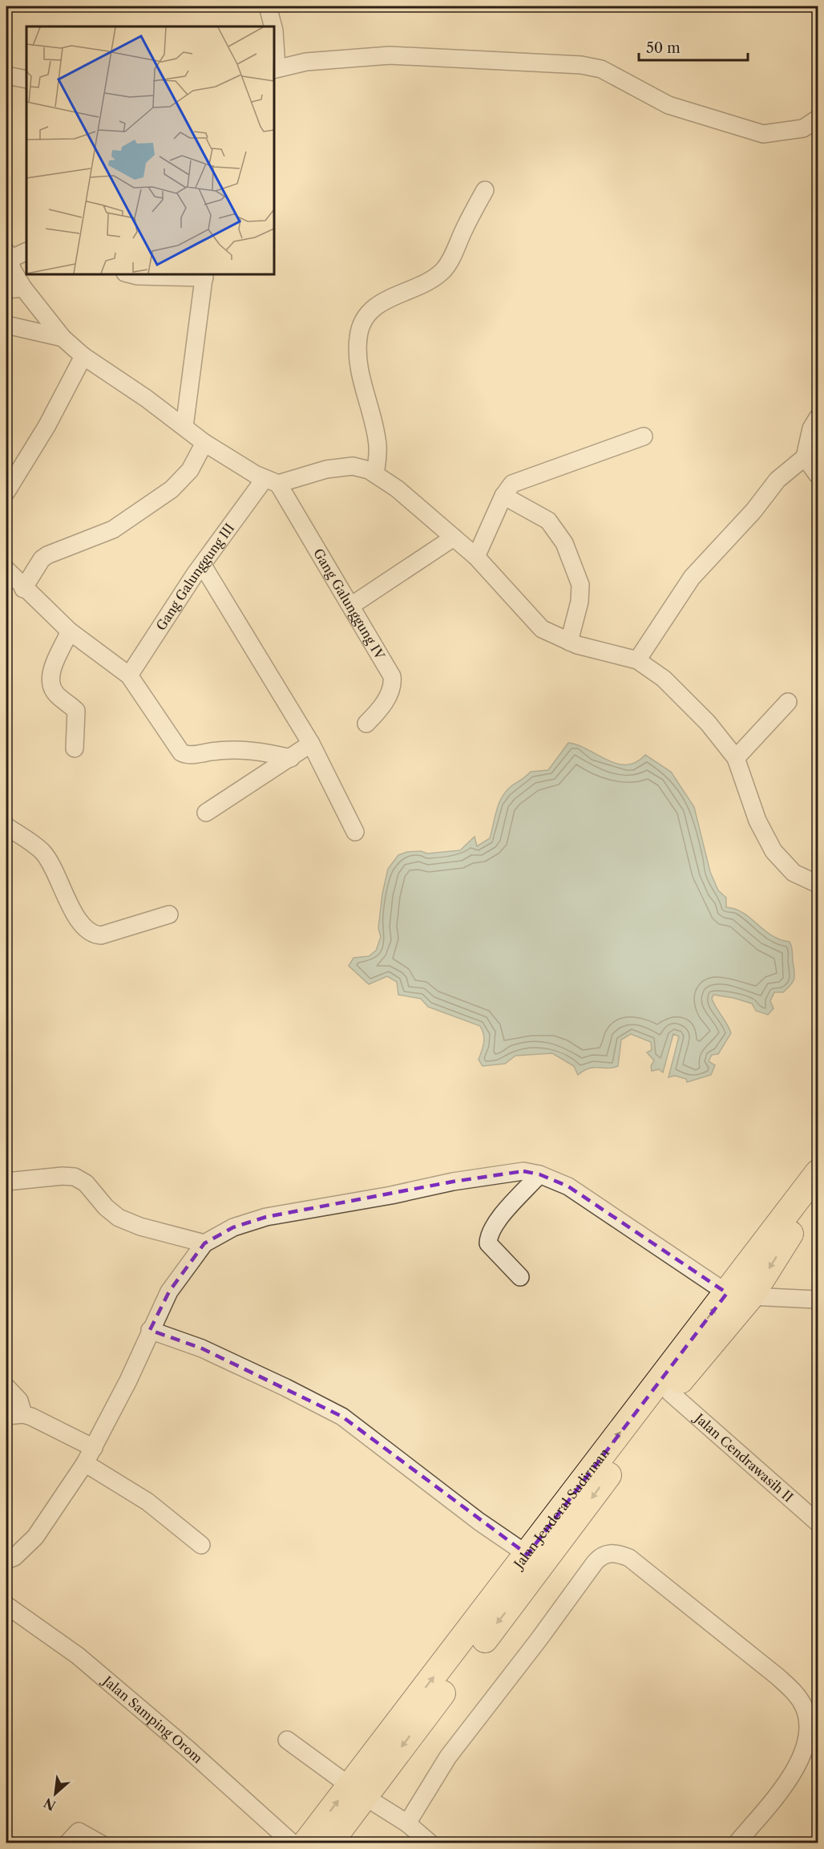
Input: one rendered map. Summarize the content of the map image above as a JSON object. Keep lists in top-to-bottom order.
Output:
{
  "streets": {
    "highway": ["Jalan Jenderal Sudirman"],
    "street": [
      "Gang Galunggung III",
      "Gang Galunggung IV",
      "Jalan Cendrawasih II",
      "Jalan Samping Orom"
    ]
  },
  "crossings": [
    ["Gang Galunggung III", "Gang Galunggung IV"],
    ["Jalan Cendrawasih II", "Jalan Jenderal Sudirman"]
  ],
  "scale_bar": "50 m",
  "north": "bottom left"
}
